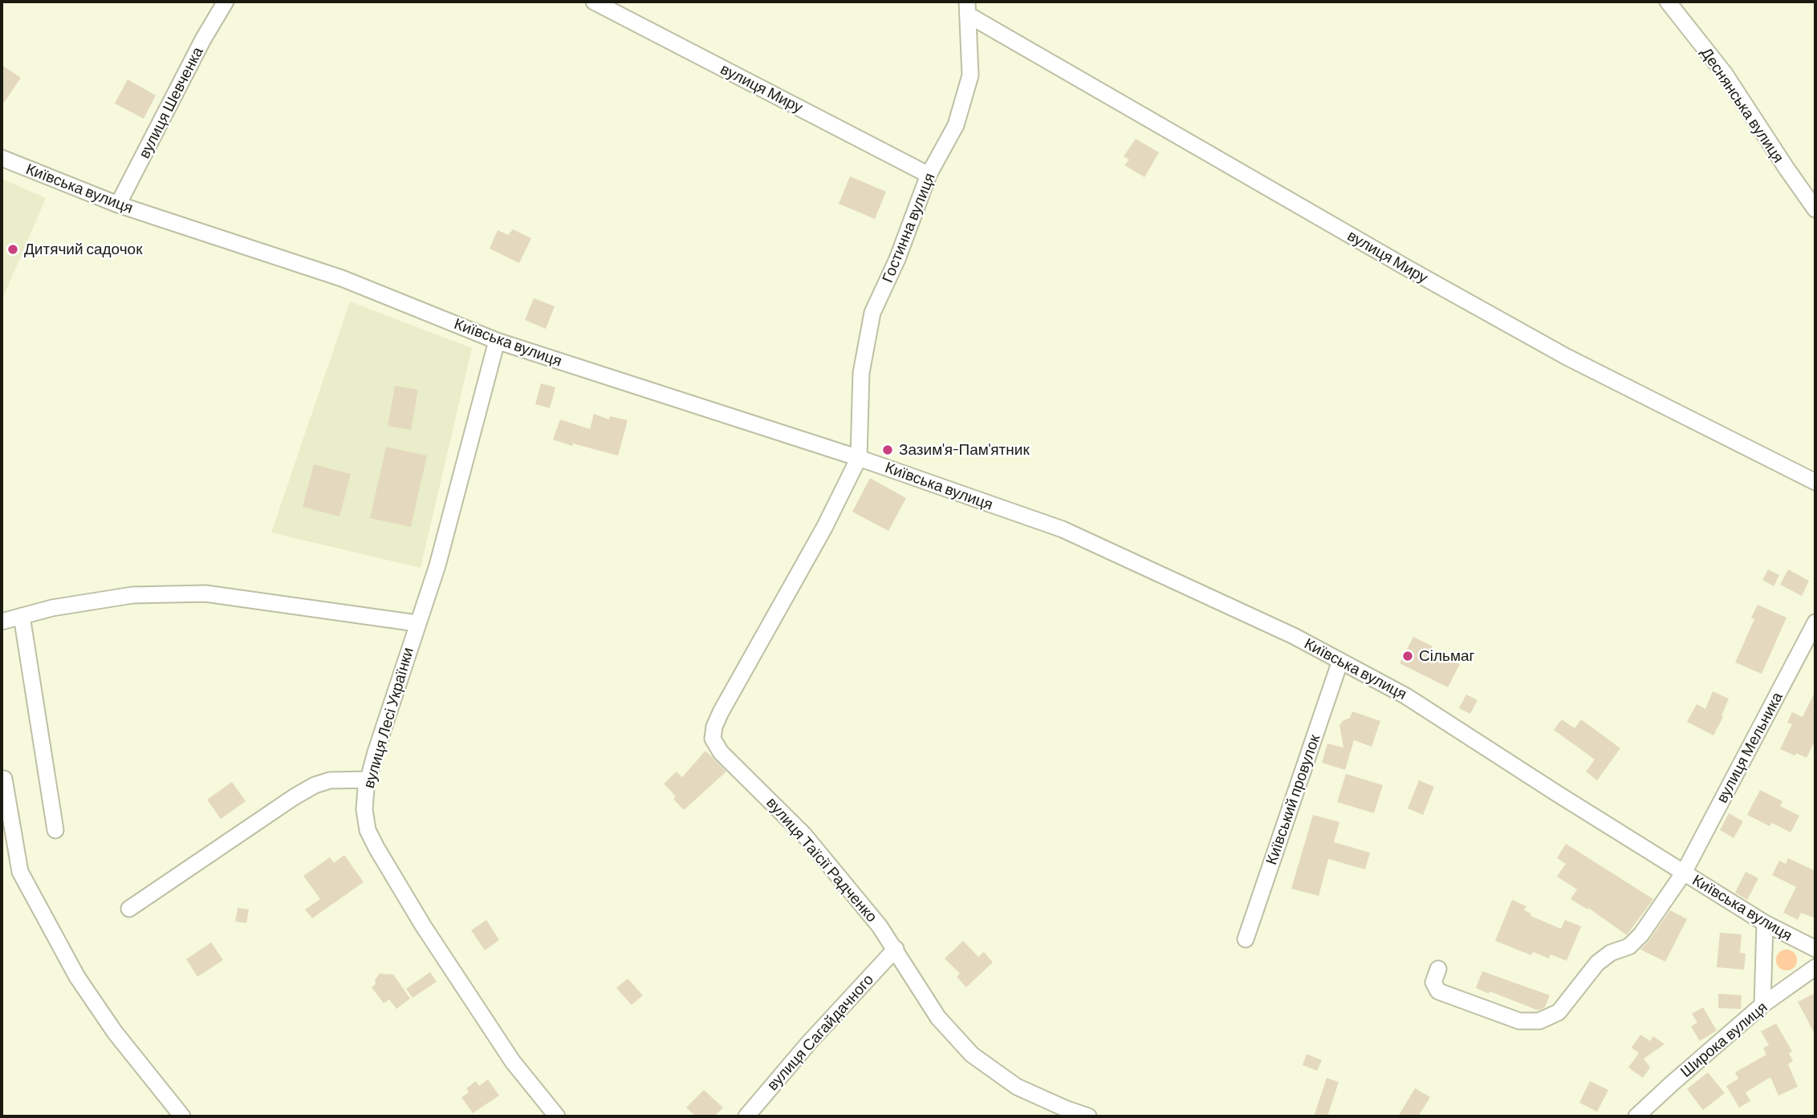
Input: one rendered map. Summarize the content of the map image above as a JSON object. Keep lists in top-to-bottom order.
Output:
{
  "streets": {
    "street": [
      "вулиця Миру",
      "вулиця Шевченка",
      "Деснянська вулиця",
      "Київська вулиця",
      "Гостинна вулиця",
      "вулиця Лесі Українки",
      "вулиця Мельника",
      "Київський провулок",
      "вулиця Таїсії Радченко",
      "вулиця Сагайдачного",
      "Широка вулиця"
    ]
  },
  "crossings": [
    ["вулиця Миру", "Гостинна вулиця"],
    ["вулиця Шевченка", "Київська вулиця"],
    ["Київська вулиця", "Гостинна вулиця"],
    ["Київська вулиця", "вулиця Лесі Українки"],
    ["Київська вулиця", "вулиця Мельника"],
    ["Київська вулиця", "Київський провулок"],
    ["Київська вулиця", "вулиця Таїсії Радченко"],
    ["Гостинна вулиця", "вулиця Таїсії Радченко"],
    ["вулиця Таїсії Радченко", "вулиця Сагайдачного"]
  ],
  "places": ["Дитячий садочок", "Зазим'я-Пам'ятник", "Сільмаг"]
}
